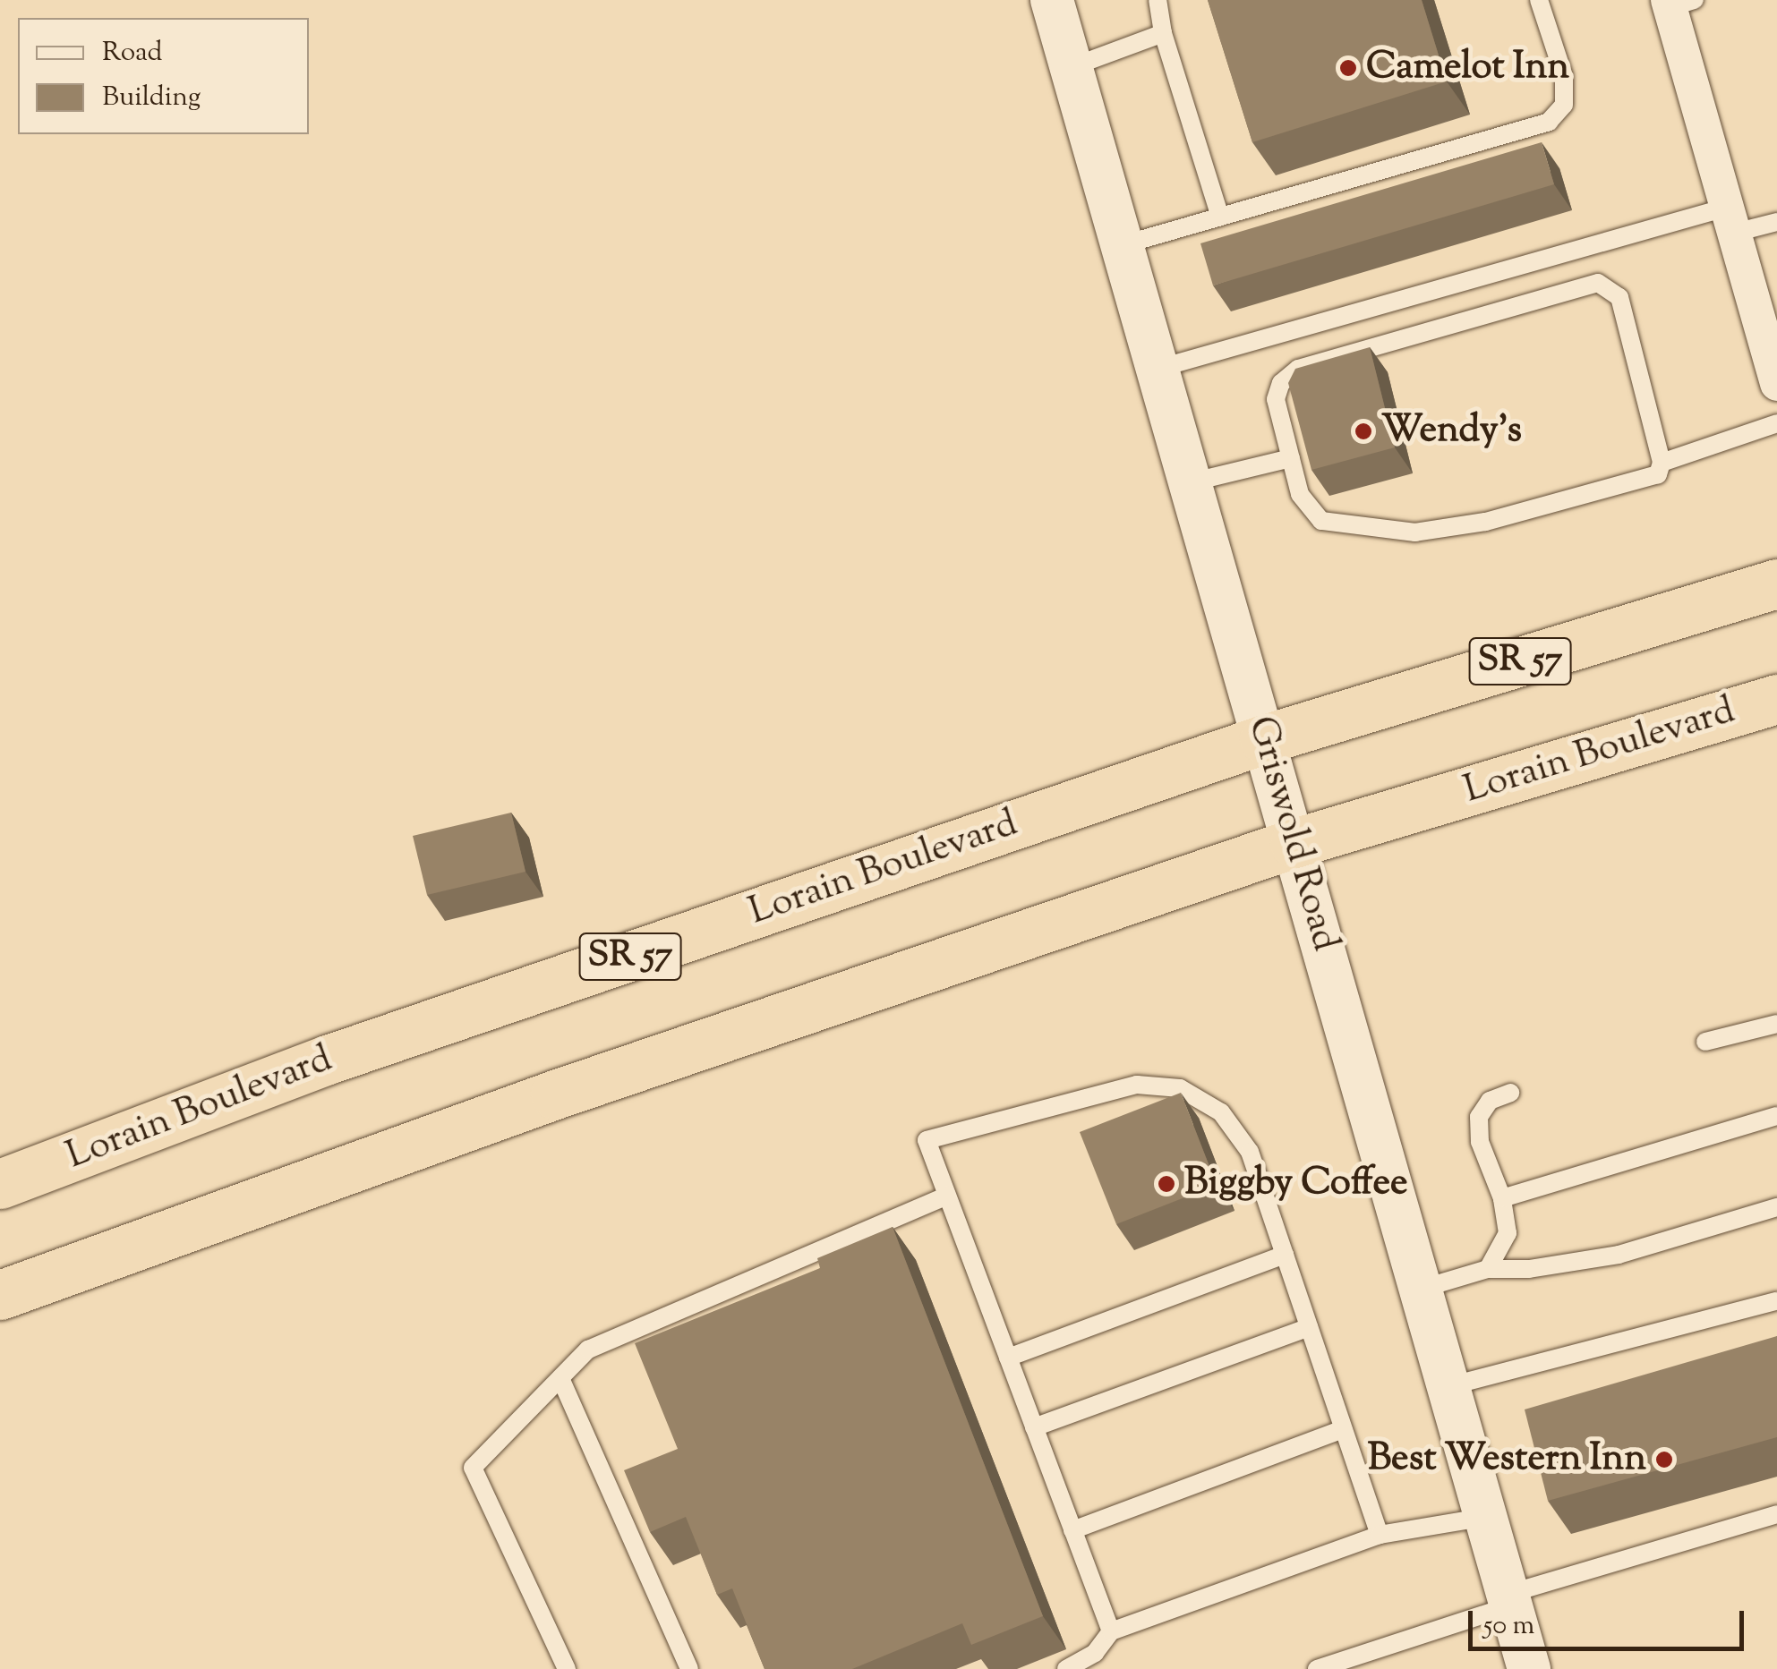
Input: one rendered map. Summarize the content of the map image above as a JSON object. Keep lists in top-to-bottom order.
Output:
{
  "streets": {
    "highway": ["SR 57", "Lorain Boulevard"],
    "street": ["Griswold Road"]
  },
  "crossings": [
    ["Lorain Boulevard", "Griswold Road"]
  ],
  "places": [
    "Camelot Inn",
    "Wendy's",
    "Biggby Coffee",
    "Best Western Inn"
  ],
  "legend": ["Road", "Building"],
  "scale_bar": "50 m"
}
